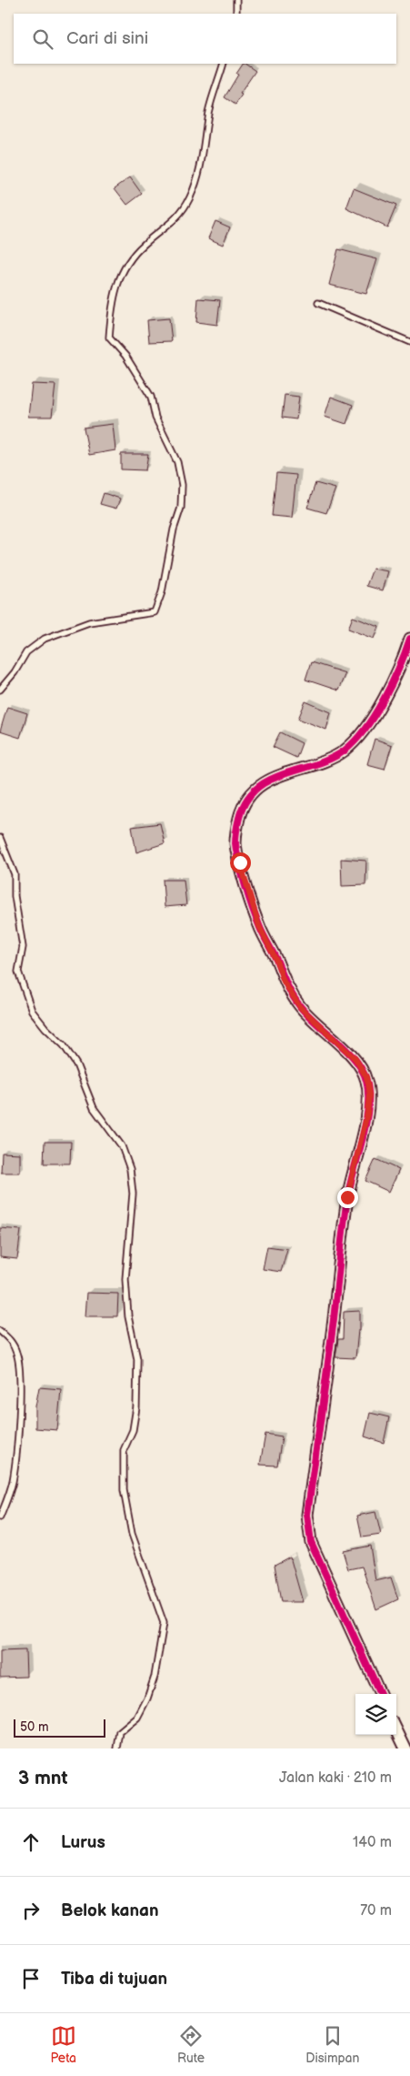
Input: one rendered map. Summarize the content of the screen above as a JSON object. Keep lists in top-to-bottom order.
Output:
{
  "scale_bar": "50 m",
  "page": {
    "search": "Cari di sini",
    "scale": "50 m",
    "heading": ["3 mnt", "Jalan kaki · 210 m"],
    "list": [
      ["Lurus", "140 m"],
      ["Belok kanan", "70 m"],
      "Tiba di tujuan"
    ],
    "nav": ["Peta", "Rute", "Disimpan"]
  }
}
